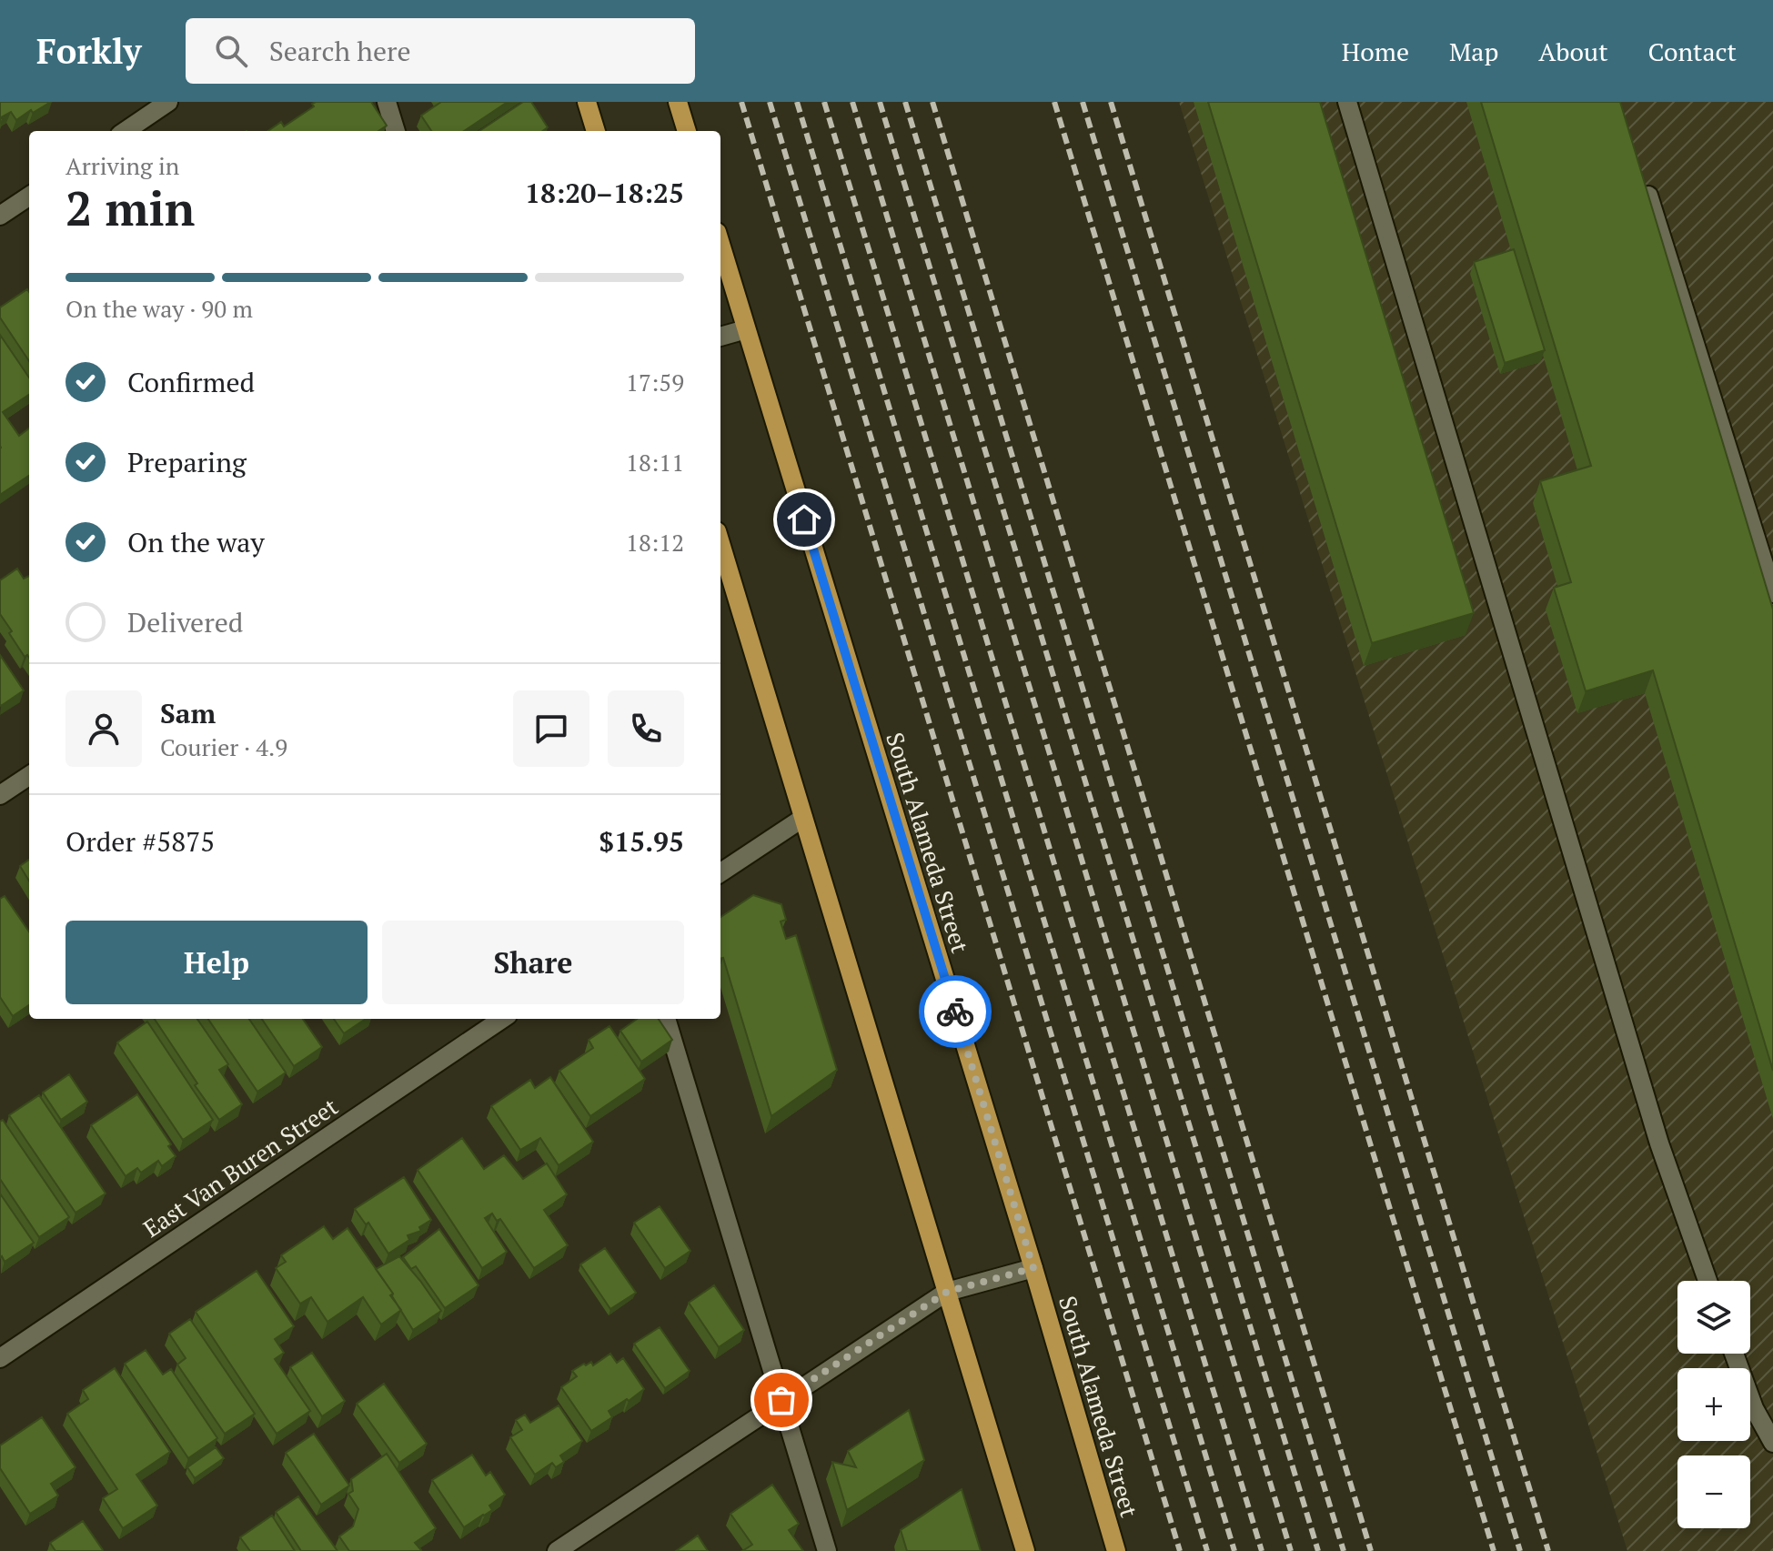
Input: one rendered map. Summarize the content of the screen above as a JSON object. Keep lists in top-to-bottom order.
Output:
{
  "streets": {
    "main road": ["South Alameda Street"],
    "street": ["East Van Buren Street"]
  },
  "page": {
    "header": "Forkly",
    "search": "Search here",
    "nav": [
      "Home",
      "Map",
      "About",
      "Contact"
    ],
    "heading": ["2 min", "Arriving in", "18:20–18:25"],
    "panel": [
      "Sam",
      "Courier · 4.9",
      "Order #5875",
      "$15.95"
    ],
    "bar": "On the way · 90 m",
    "list": [
      ["Confirmed", "17:59"],
      ["Preparing", "18:11"],
      ["On the way", "18:12"],
      "Delivered"
    ],
    "buttons": ["Help", "Share"],
    "map_buttons": ["+", "−"]
  }
}
